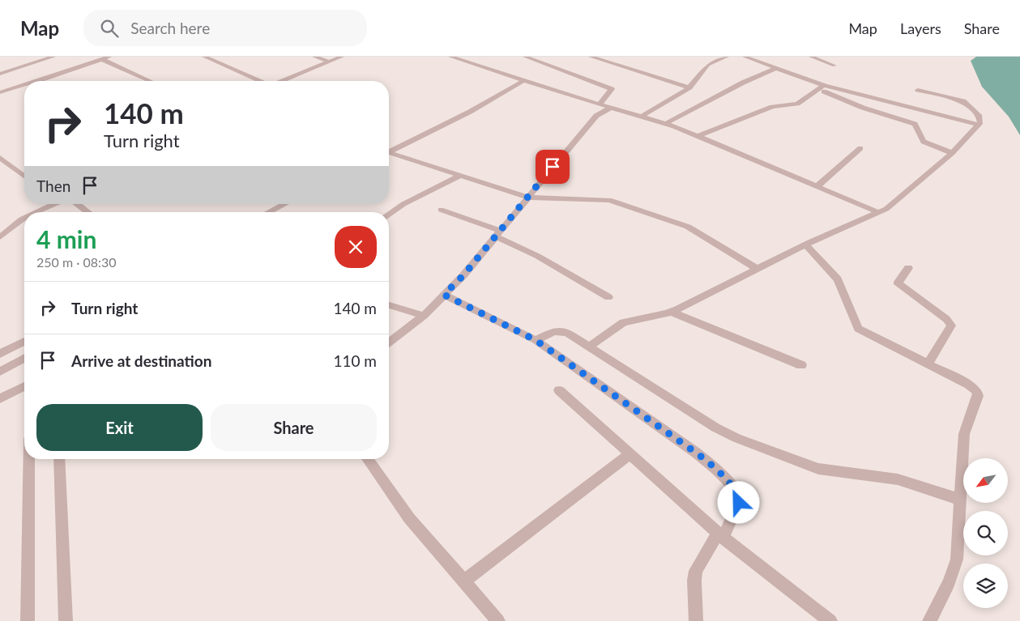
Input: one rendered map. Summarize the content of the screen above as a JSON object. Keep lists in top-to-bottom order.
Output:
{
  "north": "bottom left",
  "page": {
    "header": "Map",
    "search": "Search here",
    "nav": ["Map", "Layers", "Share"],
    "turn": ["140 m", "Turn right"],
    "then": "Then",
    "heading": ["4 min", "250 m · 08:30"],
    "list": [
      {
        "name": "Turn right",
        "value": "140 m"
      },
      {
        "name": "Arrive at destination",
        "value": "110 m"
      }
    ],
    "buttons": ["Exit", "Share"]
  }
}
